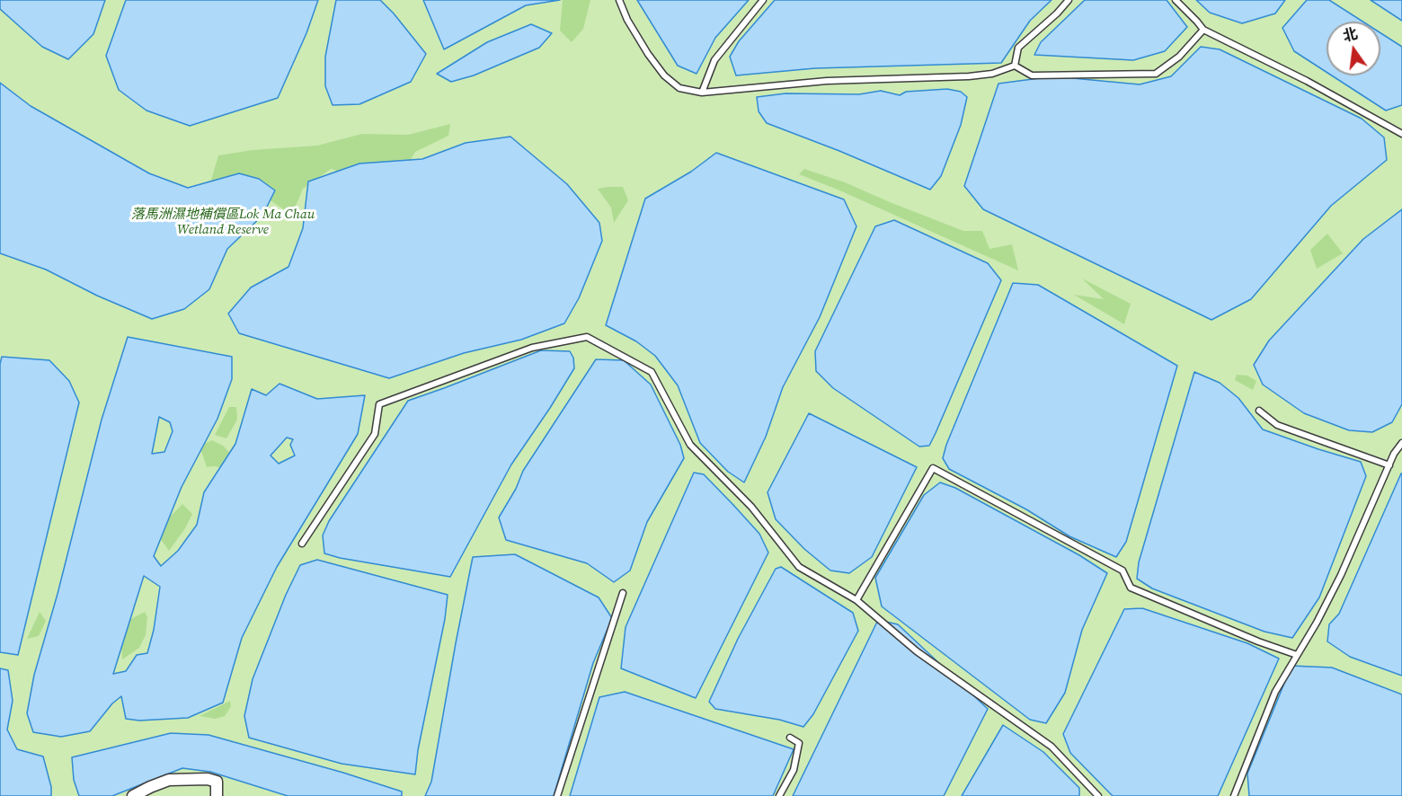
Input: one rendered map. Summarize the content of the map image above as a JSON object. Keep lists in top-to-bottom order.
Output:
{
  "parks": ["落馬洲濕地補償區Lok Ma Chau Wetland Reserve"],
  "north": "top"
}
